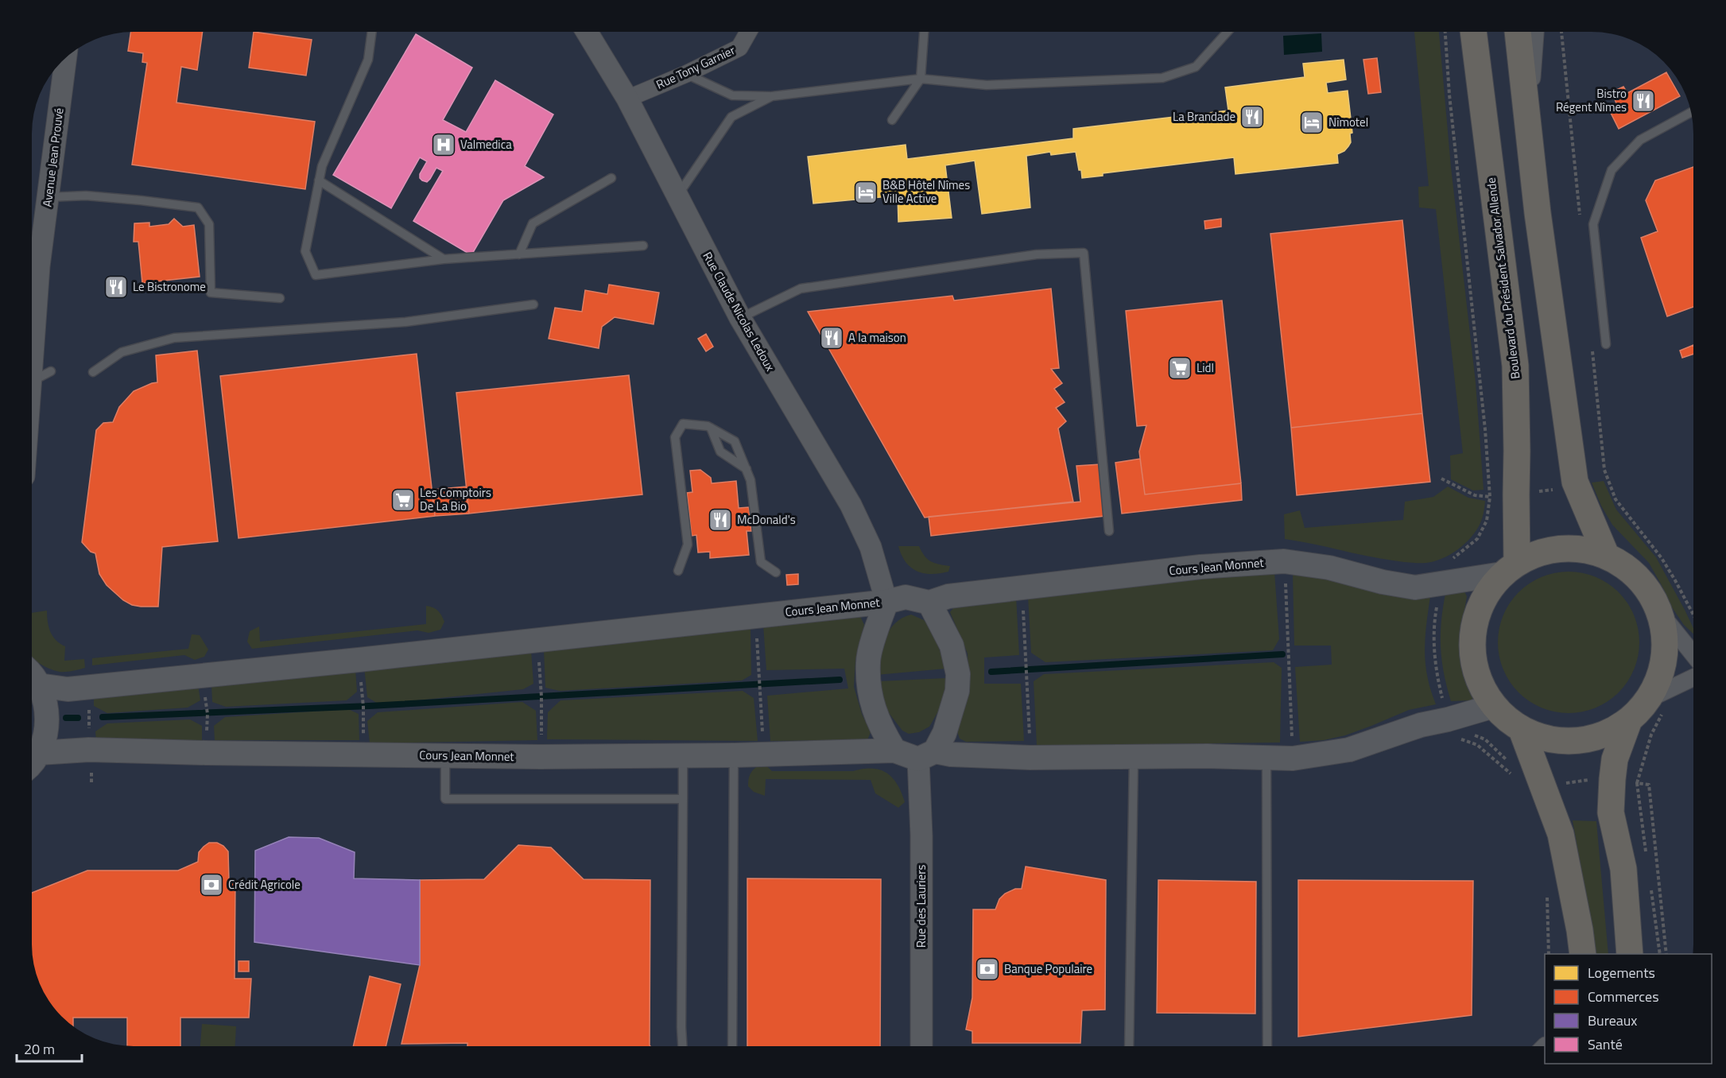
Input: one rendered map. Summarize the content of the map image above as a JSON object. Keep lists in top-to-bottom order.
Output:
{
  "streets": {
    "main road": ["Boulevard du Président Salvador Allende", "Cours Jean Monnet"],
    "street": [
      "Rue Tony Garnier",
      "Avenue Jean Prouvé",
      "Rue Claude Nicolas Ledoux",
      "Rue des Lauriers"
    ]
  },
  "crossings": [
    ["Rue Tony Garnier", "Rue Claude Nicolas Ledoux"],
    ["Boulevard du Président Salvador Allende", "Cours Jean Monnet"],
    ["Rue Claude Nicolas Ledoux", "Cours Jean Monnet"]
  ],
  "places": {
    "restaurant": [
      "Bistro Régent Nîmes",
      "La Brandade",
      "Le Bistronome",
      "A la maison",
      "McDonald's"
    ],
    "hotel": ["Nîmotel", "B&B Hôtel Nîmes Ville Active"],
    "hospital": ["Valmedica"],
    "supermarket": ["Lidl", "Les Comptoirs De La Bio"],
    "bank": ["Crédit Agricole", "Banque Populaire"]
  },
  "legend": [
    "Logements",
    "Commerces",
    "Bureaux",
    "Santé"
  ],
  "scale_bar": "20 m"
}
